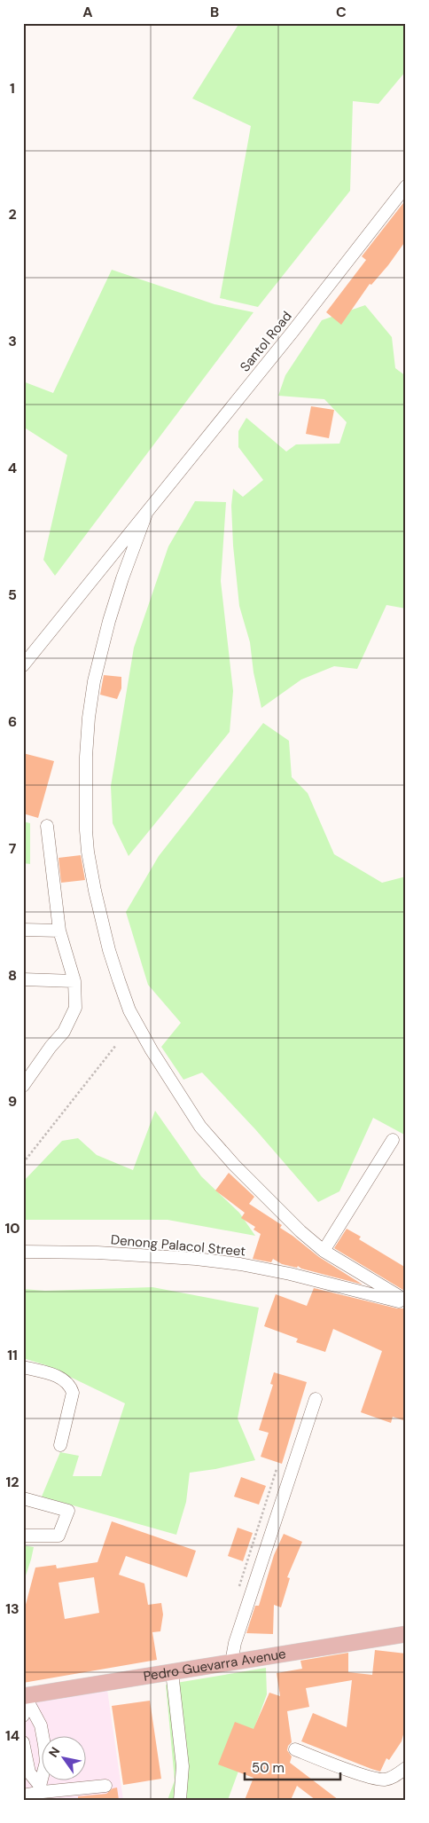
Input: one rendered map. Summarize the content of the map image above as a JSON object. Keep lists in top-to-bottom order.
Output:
{
  "streets": {
    "main road": ["Pedro Guevarra Avenue"],
    "street": ["Santol Road", "Denong Palacol Street"]
  },
  "scale_bar": "50 m",
  "north": "top left",
  "grid": {
    "columns": ["A", "B", "C"],
    "rows": [
      "1",
      "2",
      "3",
      "4",
      "5",
      "6",
      "7",
      "8",
      "9",
      "10",
      "11",
      "12",
      "13",
      "14"
    ]
  }
}
